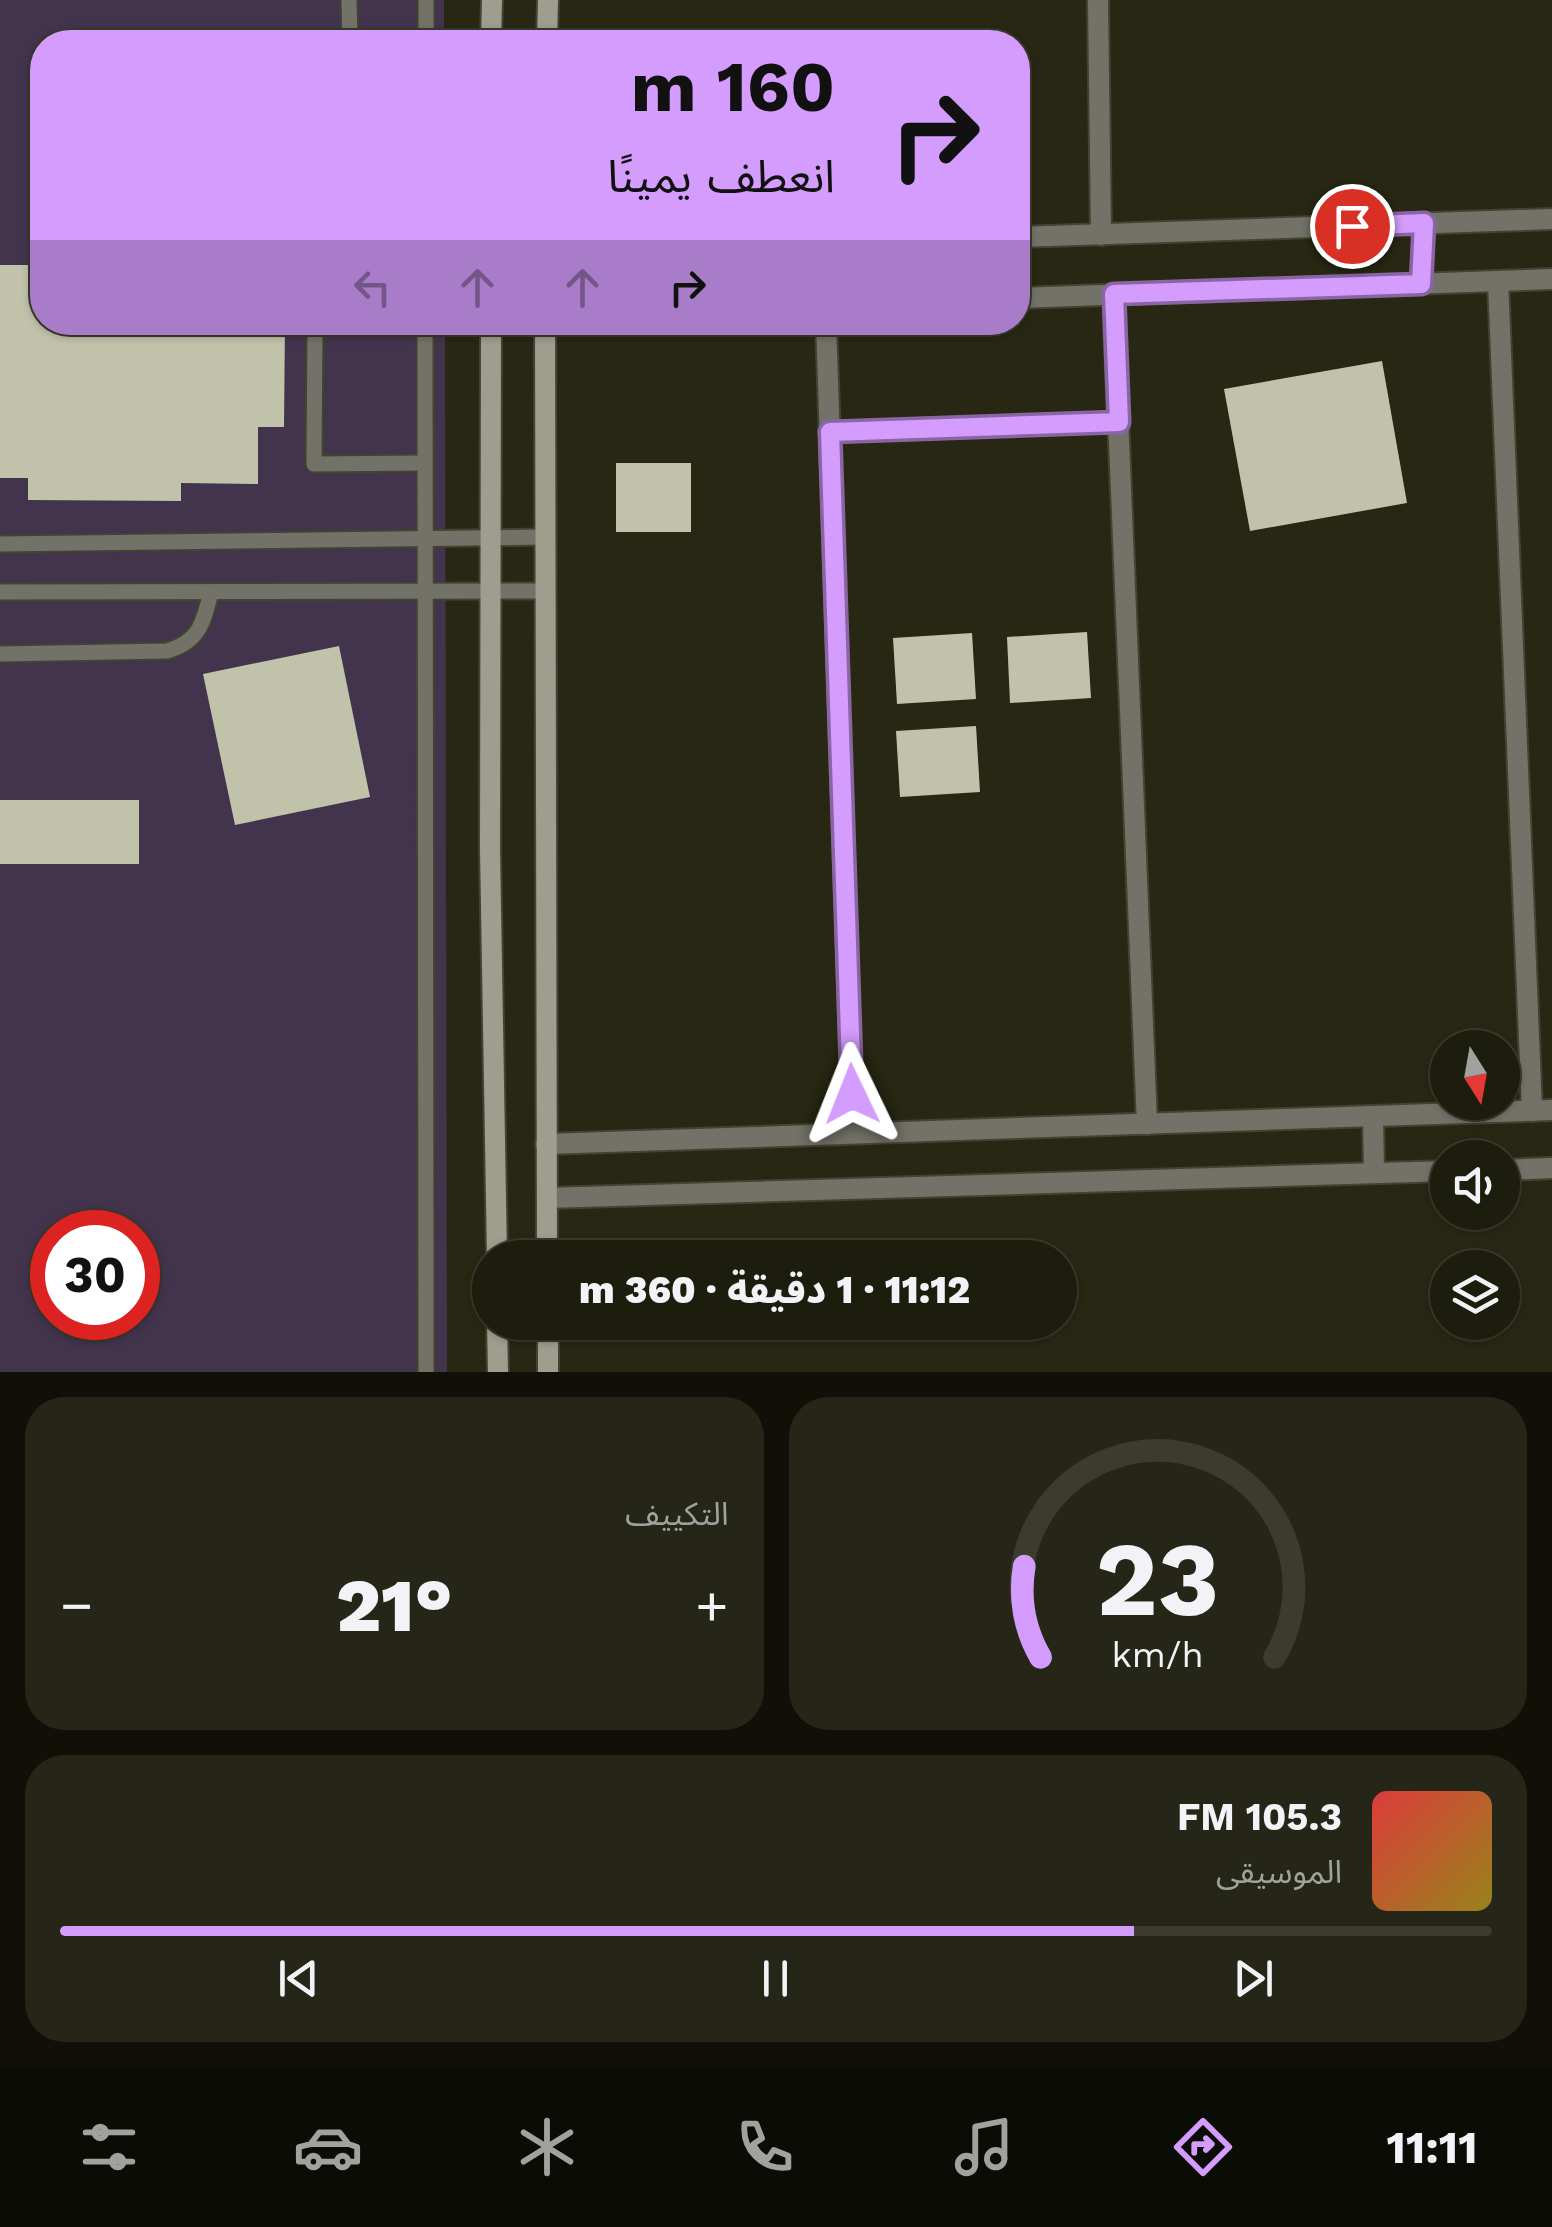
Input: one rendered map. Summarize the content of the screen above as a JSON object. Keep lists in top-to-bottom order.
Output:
{
  "north": "bottom",
  "page": {
    "turn": ["160 m", "انعطف يمينًا"],
    "limit": "30",
    "trip": "11:12 · 1 دقيقة · 360 m",
    "tile": "التكييف",
    "heat": ["−", "21°", "+"],
    "song": ["105.3 FM", "الموسيقى"],
    "tabs": "11:11",
    "gauge": ["23", "km/h"]
  }
}
